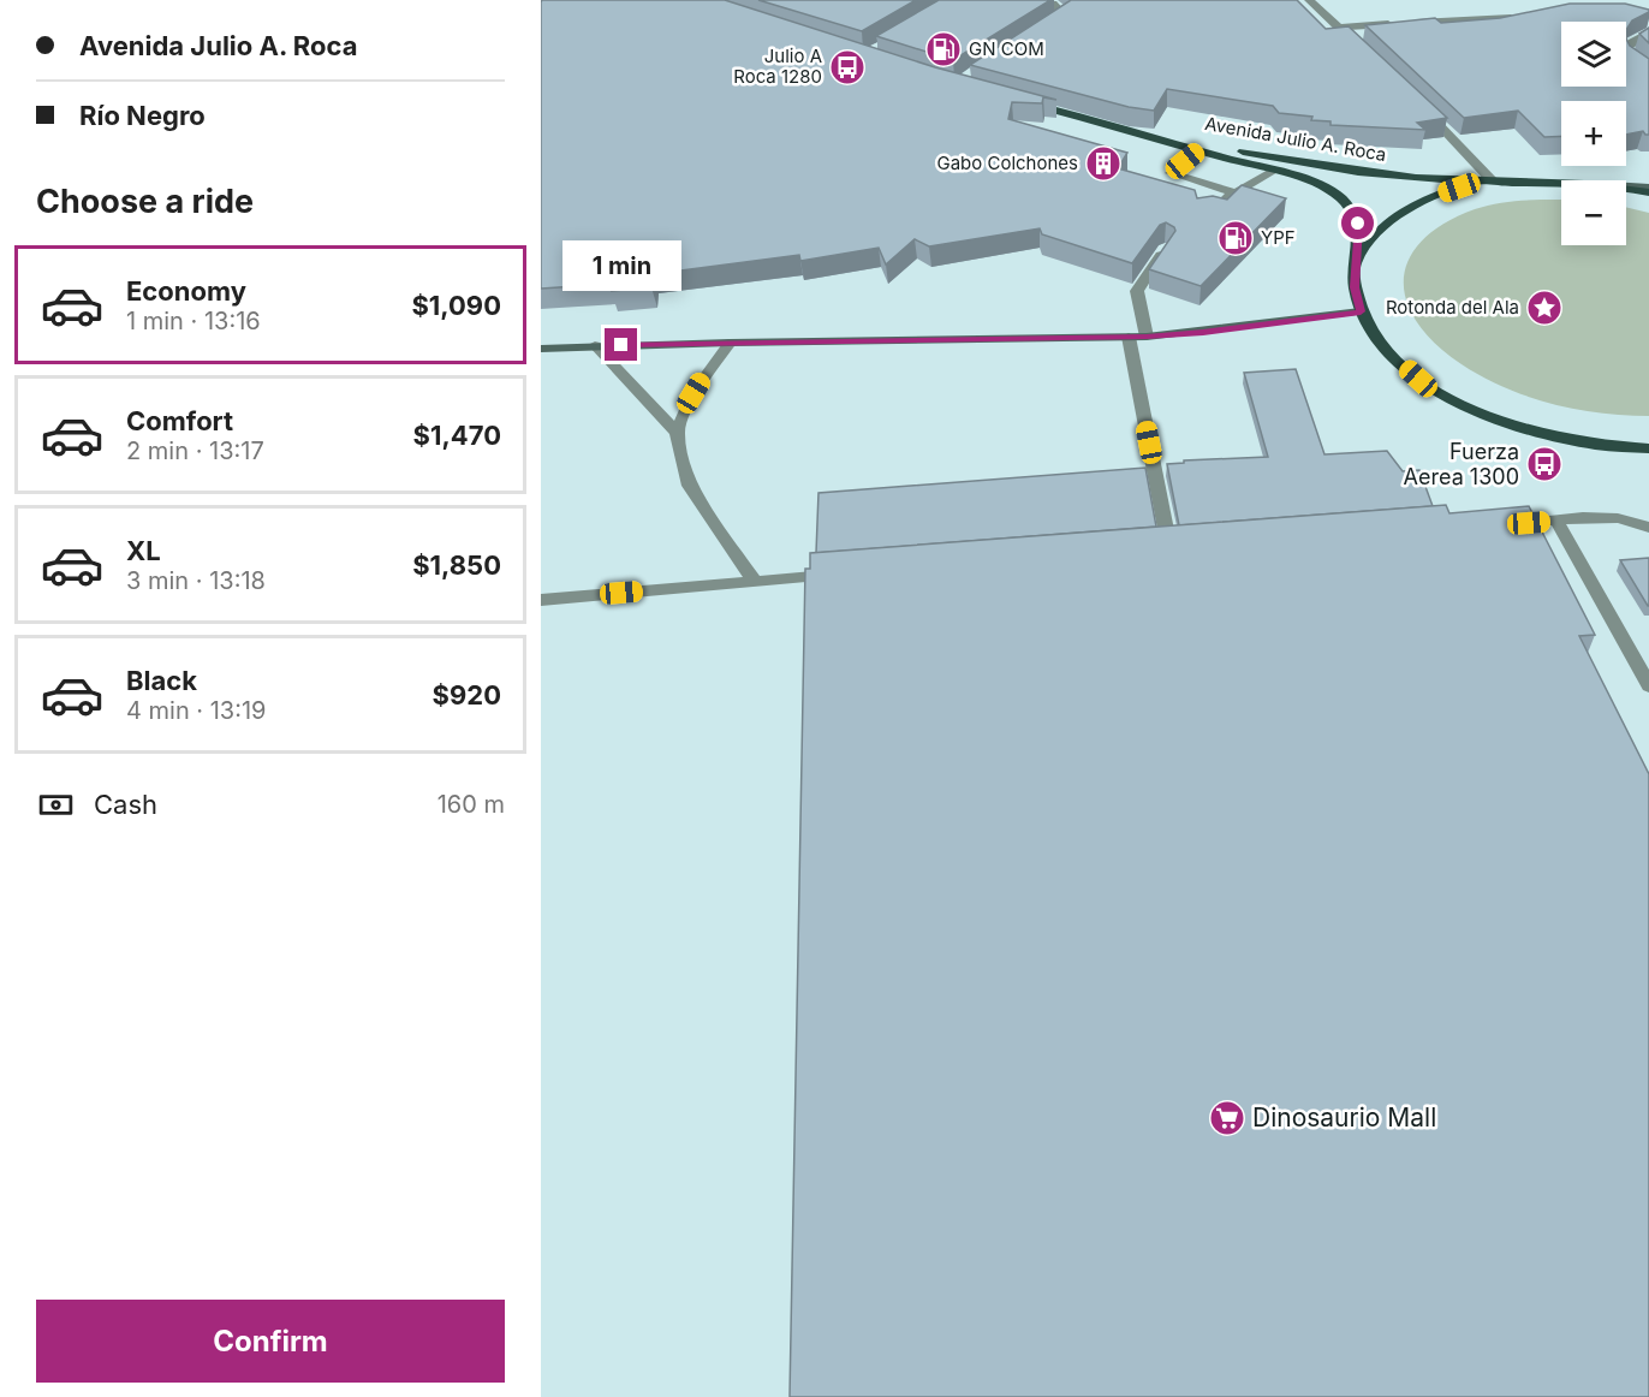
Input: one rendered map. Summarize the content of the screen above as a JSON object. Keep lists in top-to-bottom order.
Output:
{
  "streets": {
    "main road": ["Avenida Julio A. Roca"]
  },
  "places": {
    "fuel station": ["GN COM", "YPF"],
    "bus stop": ["Julio A Roca 1280", "Fuerza Aerea 1300"],
    "building": ["Gabo Colchones"],
    "place": ["Rotonda del Ala"],
    "supermarket": ["Dinosaurio Mall"]
  },
  "page": {
    "banner": ["Avenida Julio A. Roca", "Río Negro"],
    "map_buttons": ["+", "−"],
    "heading": "Choose a ride",
    "bubble": "1 min",
    "list": [
      {
        "name": "Economy",
        "note": "1 min · 13:16",
        "value": "$1,090"
      },
      {
        "name": "Comfort",
        "note": "2 min · 13:17",
        "value": "$1,470"
      },
      {
        "name": "XL",
        "note": "3 min · 13:18",
        "value": "$1,850"
      },
      {
        "name": "Black",
        "note": "4 min · 13:19",
        "value": "$920"
      }
    ],
    "pay": ["Cash", "160 m"],
    "buttons": "Confirm"
  }
}
